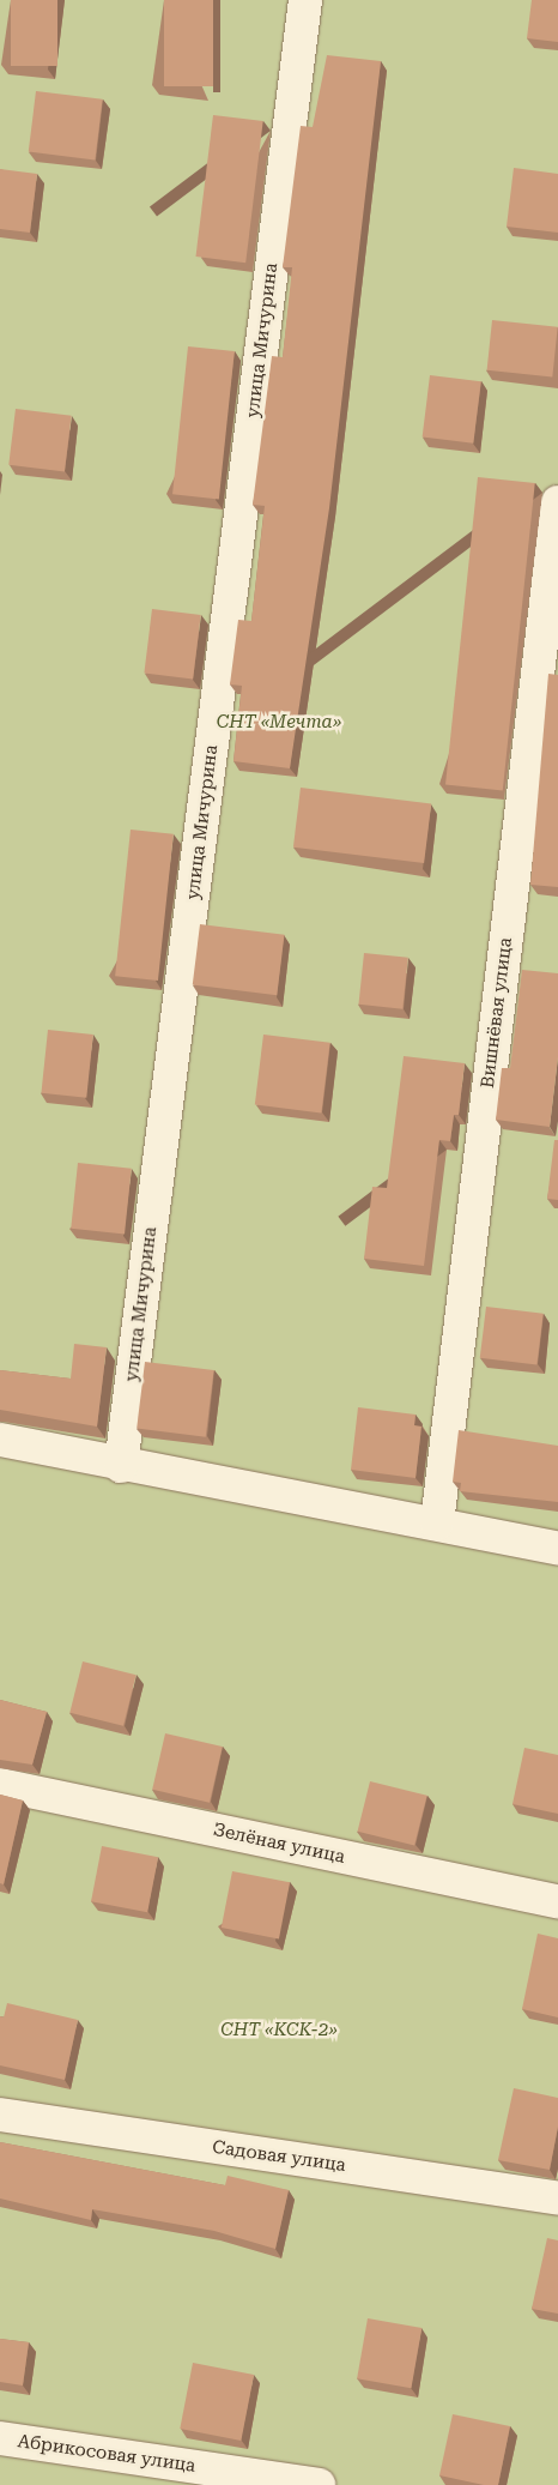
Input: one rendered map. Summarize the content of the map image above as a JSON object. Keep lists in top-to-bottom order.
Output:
{
  "streets": {
    "street": [
      "улица Мичурина",
      "Вишнёвая улица",
      "Зелёная улица",
      "Садовая улица",
      "Абрикосовая улица"
    ]
  },
  "parks": ["СНТ «Мечта»", "СНТ «КСК-2»"]
}
